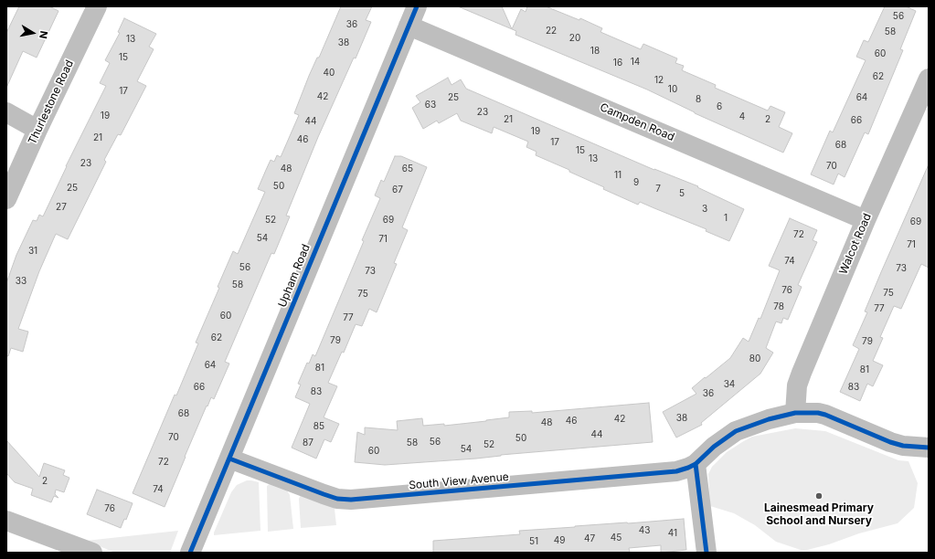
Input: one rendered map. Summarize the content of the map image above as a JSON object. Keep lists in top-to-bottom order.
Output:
{
  "streets": {
    "street": [
      "Thurlestone Road",
      "Campden Road",
      "Walcot Road",
      "Upham Road",
      "South View Avenue"
    ]
  },
  "crossings": [
    ["Campden Road", "Walcot Road"],
    ["Campden Road", "Upham Road"],
    ["Walcot Road", "South View Avenue"],
    ["Upham Road", "South View Avenue"]
  ],
  "places": ["Lainesmead Primary School and Nursery"],
  "house_numbers": [
    "56",
    "36",
    "22",
    "58",
    "20",
    "13",
    "38",
    "18",
    "60",
    "15",
    "14",
    "16",
    "40",
    "62",
    "12",
    "10",
    "17",
    "42",
    "25",
    "64",
    "8",
    "63",
    "6",
    "23",
    "19",
    "4",
    "21",
    "2",
    "66",
    "44",
    "19",
    "21",
    "46",
    "17",
    "68",
    "15",
    "13",
    "23",
    "70",
    "48",
    "65",
    "11",
    "9",
    "50",
    "25",
    "7",
    "67",
    "5",
    "27",
    "3",
    "1",
    "52",
    "69",
    "69",
    "72",
    "54",
    "71",
    "71",
    "31",
    "74",
    "56",
    "73",
    "73",
    "33",
    "58",
    "76",
    "75",
    "75",
    "78",
    "77",
    "60",
    "77",
    "62",
    "79",
    "79",
    "80",
    "64",
    "81",
    "81",
    "34",
    "66",
    "83",
    "83",
    "36",
    "68",
    "38",
    "42",
    "46",
    "48",
    "85",
    "44",
    "70",
    "50",
    "56",
    "87",
    "58",
    "52",
    "54",
    "60",
    "72",
    "2",
    "74",
    "76",
    "43",
    "41",
    "45",
    "47",
    "49",
    "51"
  ],
  "north": "right"
}
